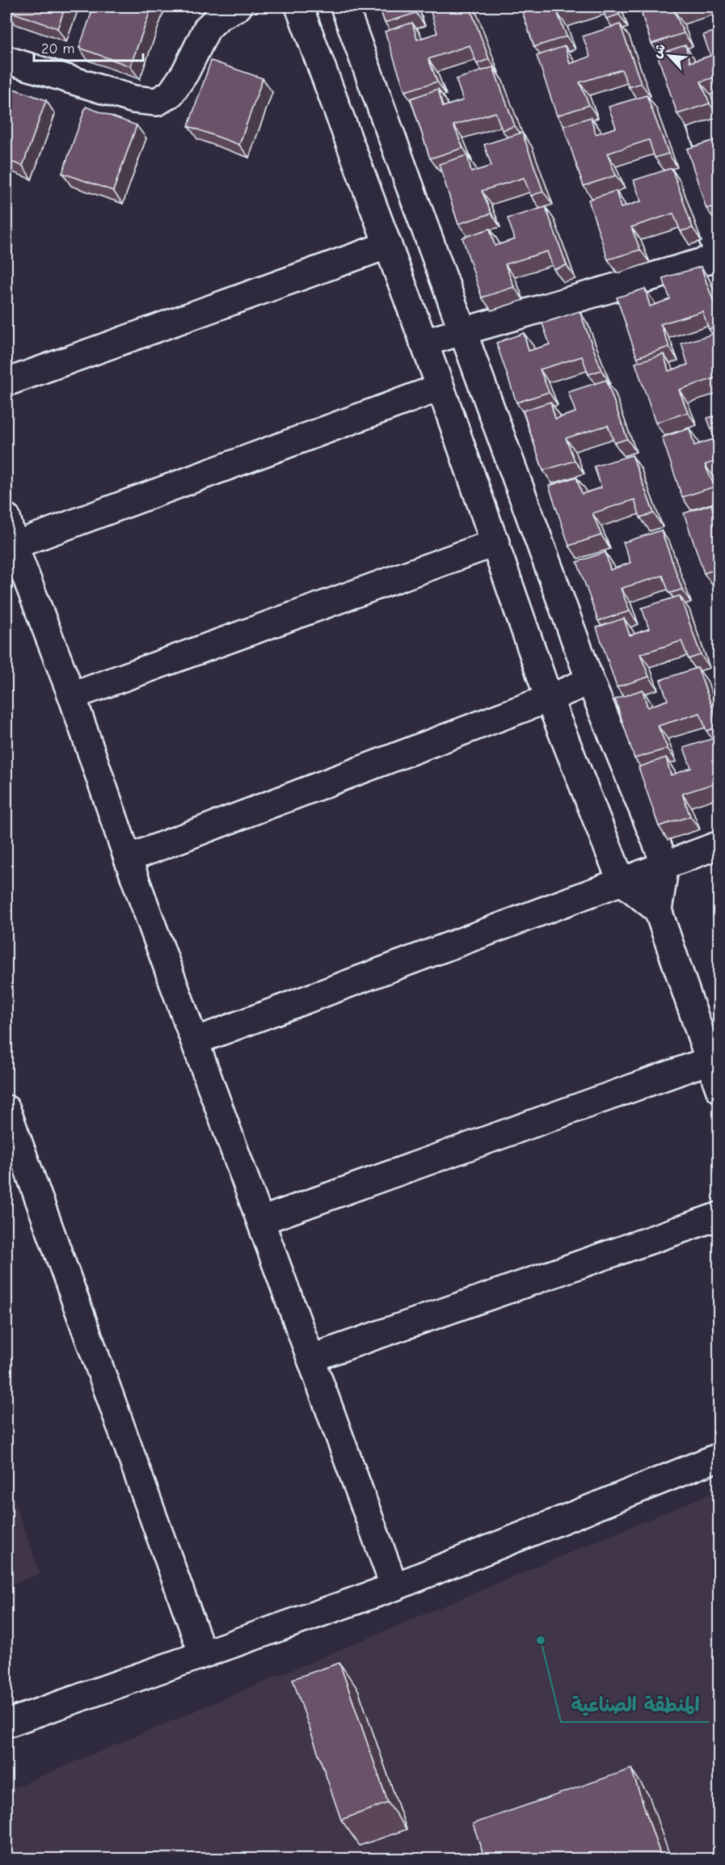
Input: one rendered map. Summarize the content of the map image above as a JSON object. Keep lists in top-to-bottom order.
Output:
{
  "places": ["المنطقة الصناعية"],
  "scale_bar": "20 m",
  "north": "top left"
}
